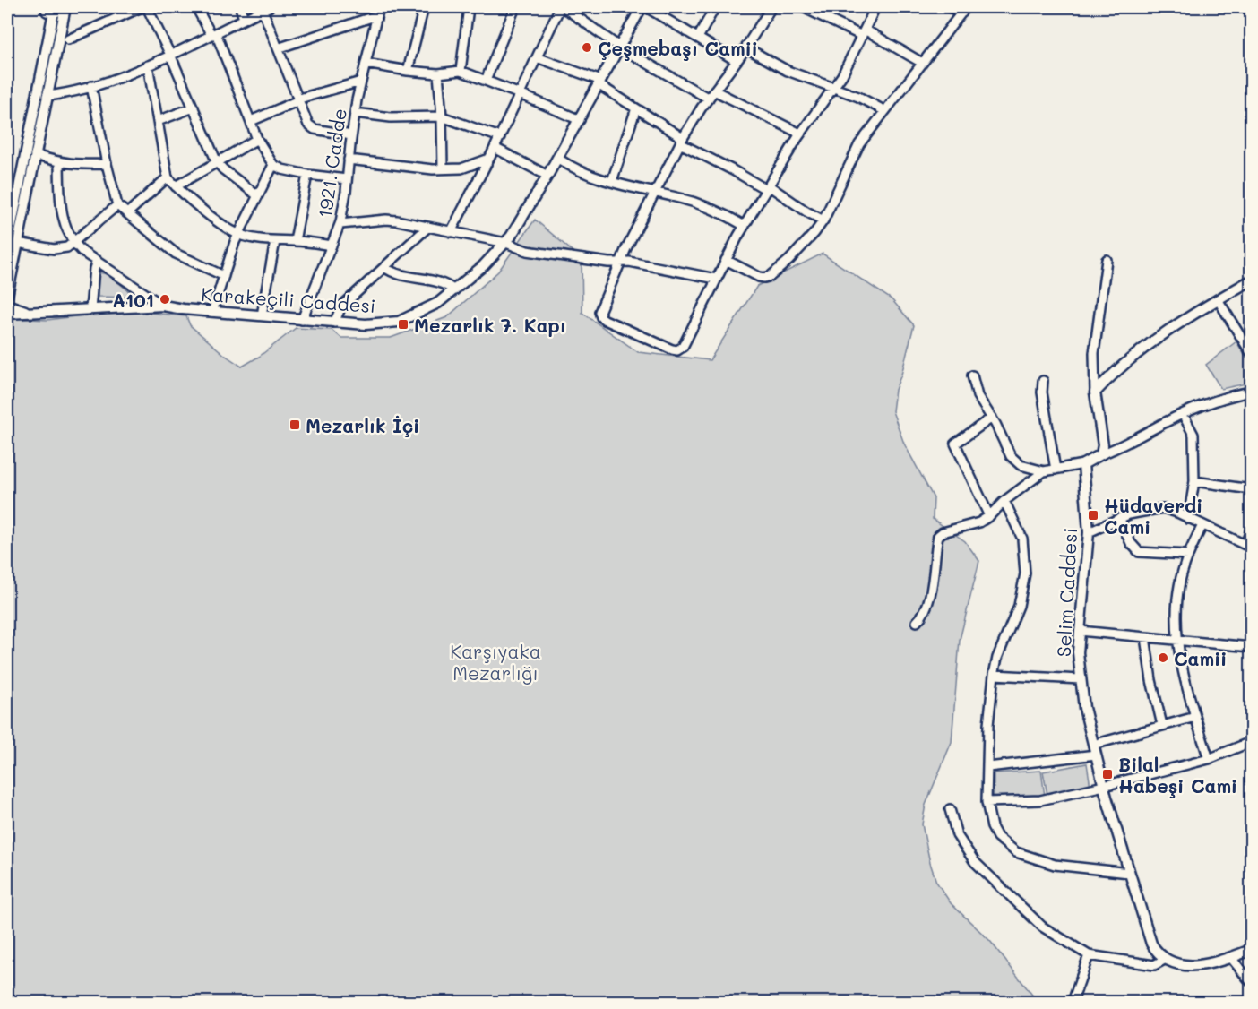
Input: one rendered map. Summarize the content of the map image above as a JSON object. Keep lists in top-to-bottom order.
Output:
{
  "streets": {
    "main road": ["Karakeçili Caddesi", "Selim Caddesi"],
    "street": ["1921. Cadde"]
  },
  "crossings": [
    ["1921. Cadde", "Karakeçili Caddesi"]
  ],
  "parks": ["Karşıyaka Mezarlığı"],
  "places": {
    "other": ["Çeşmebaşı Camii", "A101", "Camii"],
    "transit": [
      "Mezarlık 7. Kapı",
      "Mezarlık İçi",
      "Hüdaverdi Cami",
      "Bilal Habeşi Cami"
    ]
  }
}
